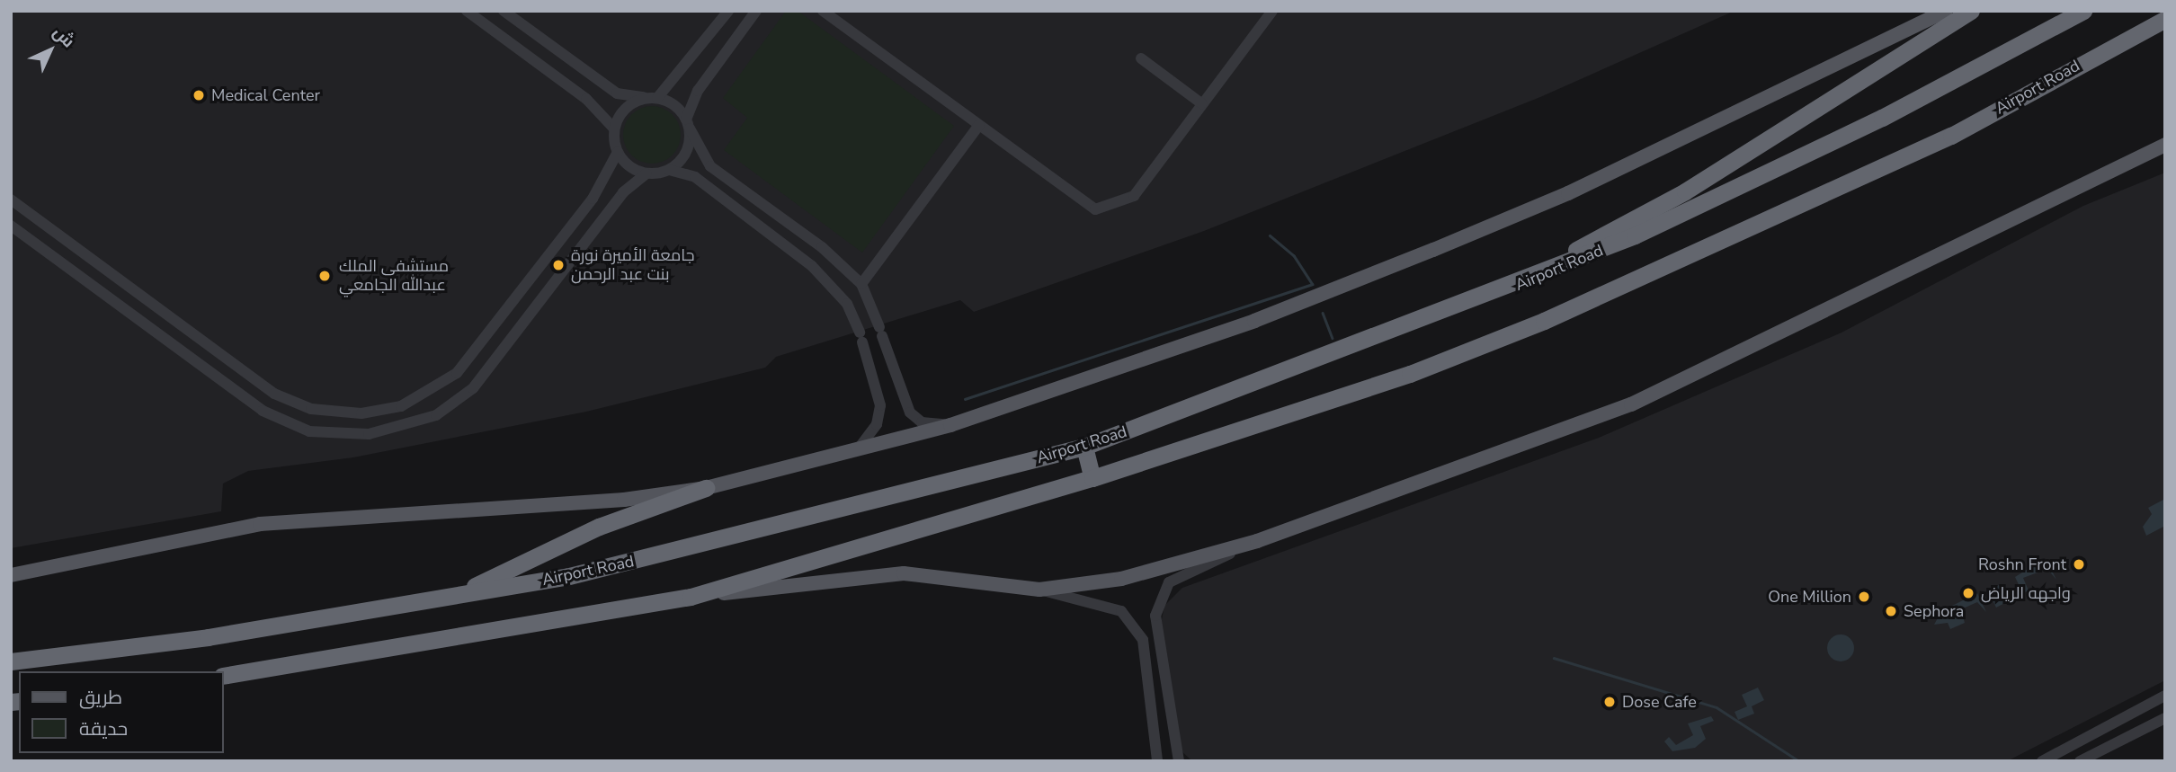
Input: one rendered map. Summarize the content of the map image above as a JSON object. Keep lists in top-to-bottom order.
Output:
{
  "streets": {
    "highway": ["Airport Road"]
  },
  "places": [
    "Medical Center",
    "جامعة الأميرة نورة بنت عبد الرحمن",
    "مستشفى الملك عبدالله الجامعي",
    "Roshn Front",
    "واجهه الرياض",
    "One Million",
    "Sephora",
    "Dose Cafe"
  ],
  "legend": ["طريق", "حديقة"],
  "north": "top right"
}
